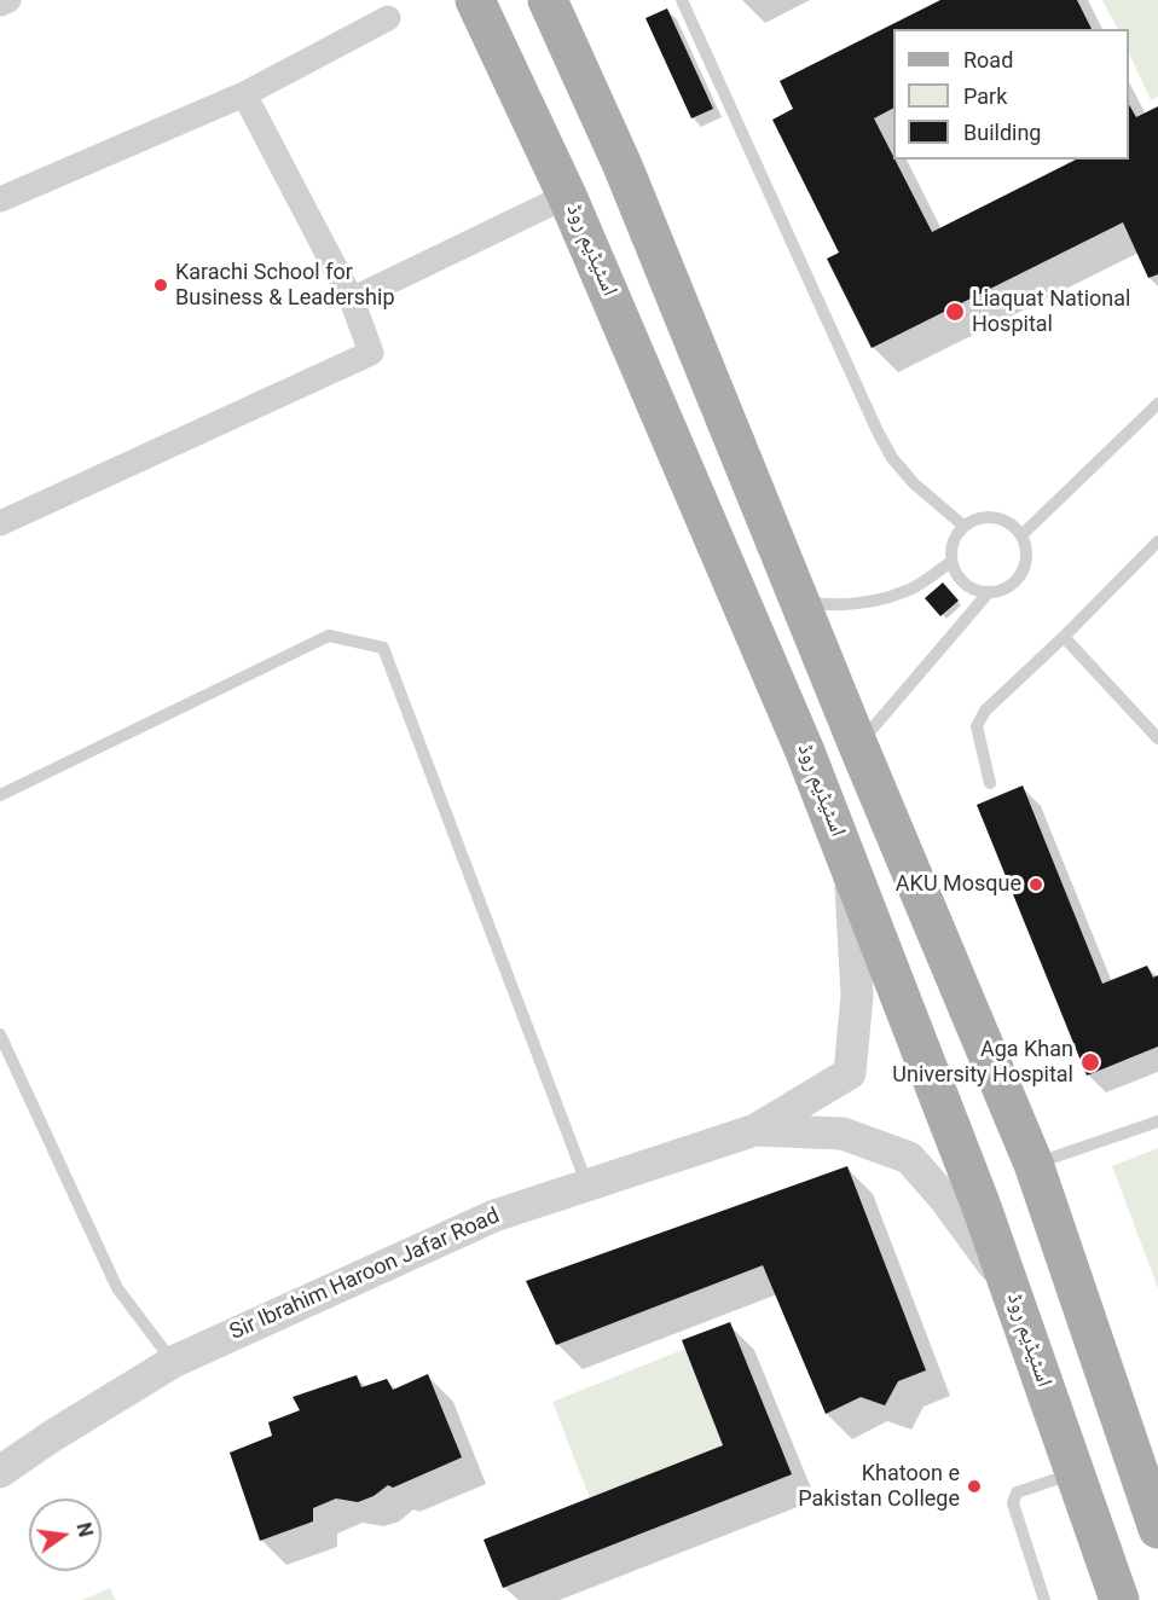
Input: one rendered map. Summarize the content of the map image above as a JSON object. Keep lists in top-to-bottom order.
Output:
{
  "streets": {
    "main road": ["اسٹیڈیم روڈ"],
    "street": ["Sir Ibrahim Haroon Jafar Road"]
  },
  "places": [
    "Karachi School for Business & Leadership",
    "Liaquat National Hospital",
    "AKU Mosque",
    "Aga Khan University Hospital",
    "Khatoon e Pakistan College"
  ],
  "legend": ["Road", "Park", "Building"],
  "north": "right"
}
